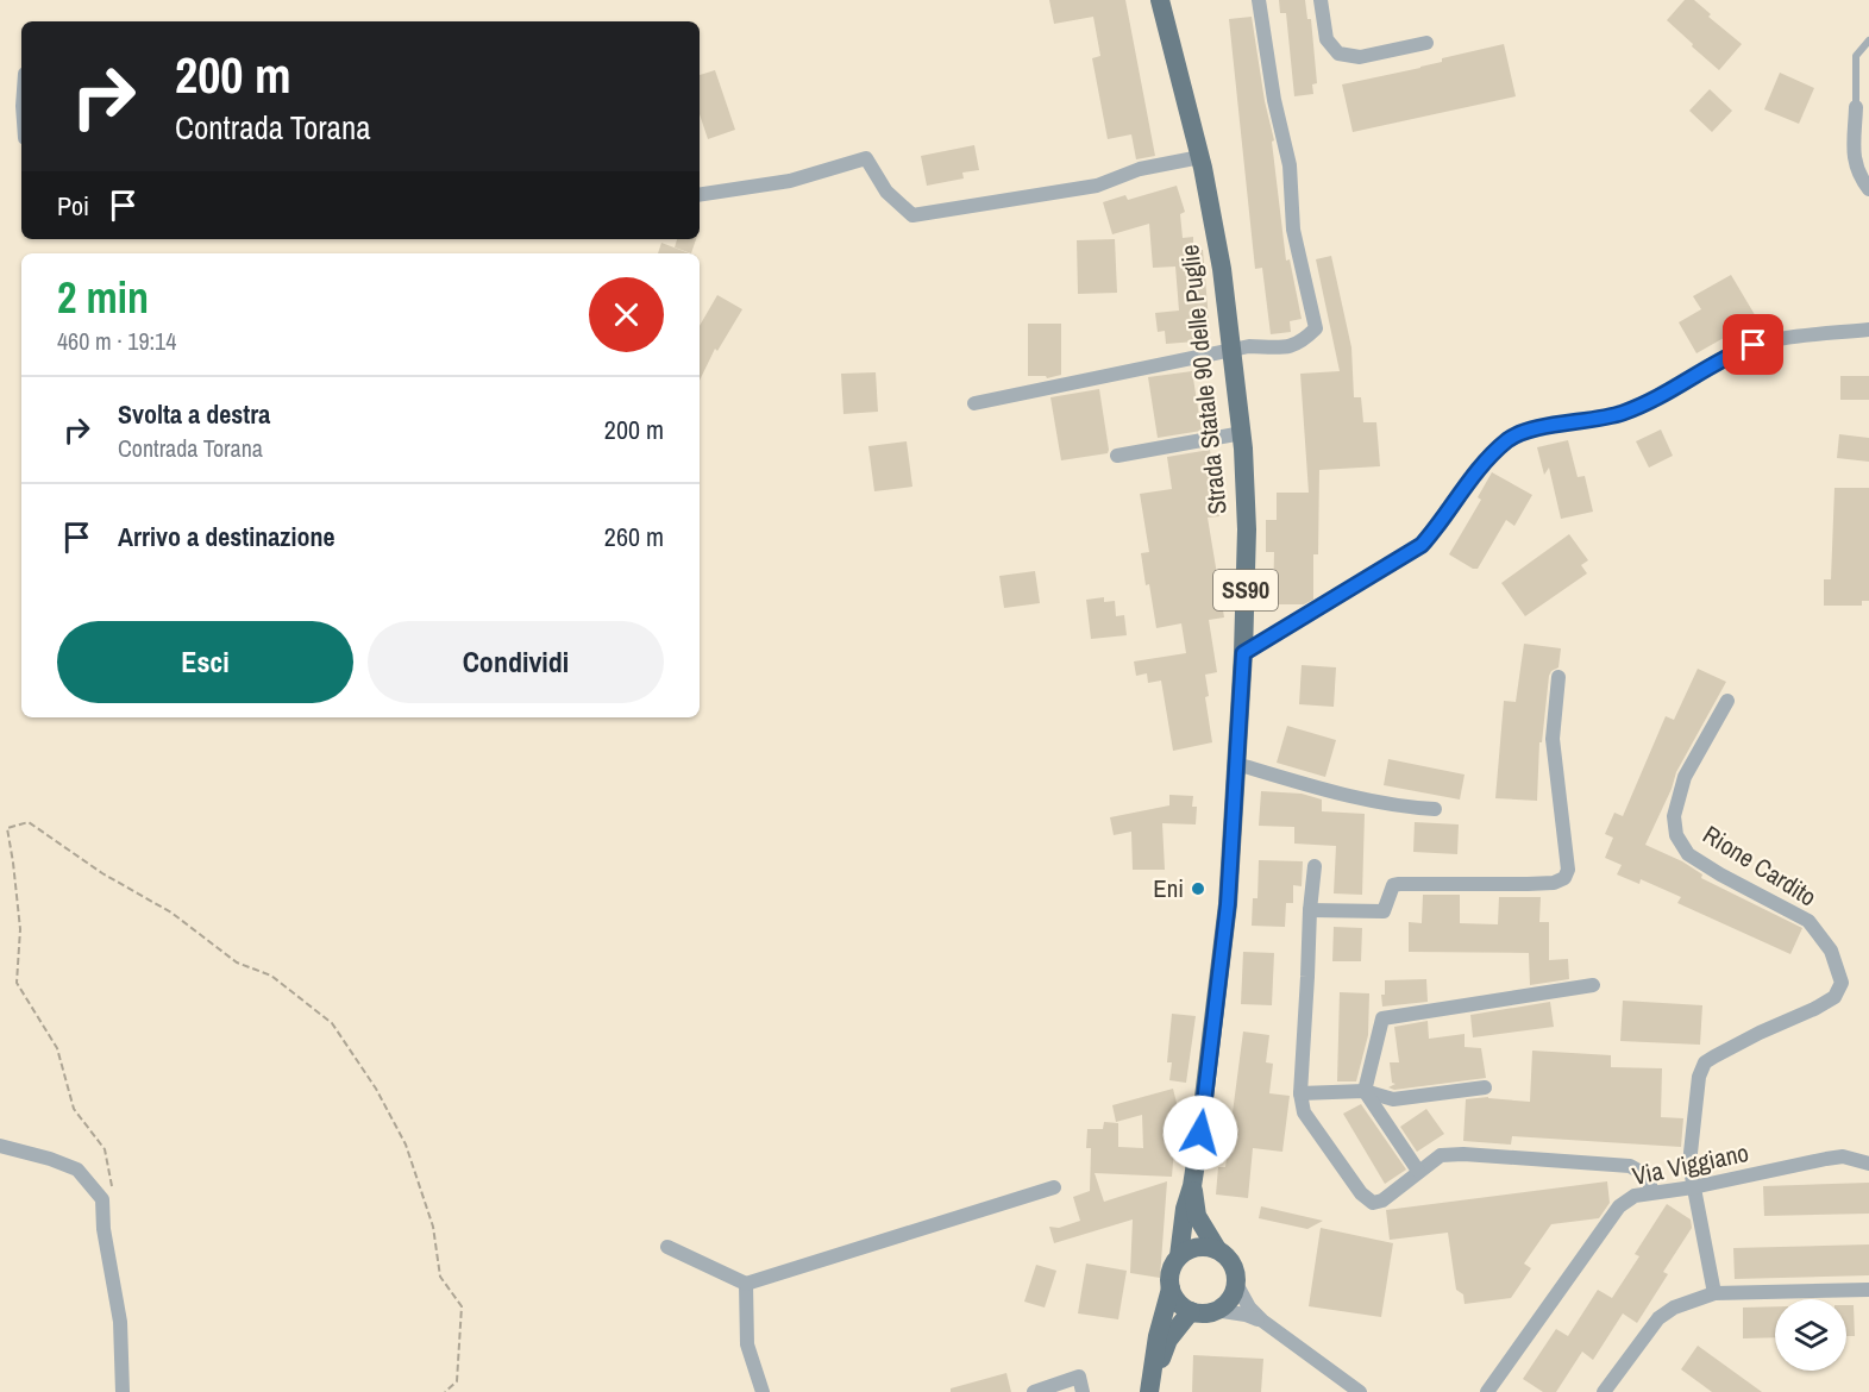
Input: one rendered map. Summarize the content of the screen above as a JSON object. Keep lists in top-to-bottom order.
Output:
{
  "streets": {
    "main road": ["Strada Statale 90 delle Puglie", "SS90"],
    "street": ["Rione Cardito", "Via Viggiano"]
  },
  "crossings": [
    ["Rione Cardito", "Via Viggiano"]
  ],
  "places": ["Eni"],
  "page": {
    "turn": ["200 m", "Contrada Torana"],
    "then": "Poi",
    "heading": ["2 min", "460 m · 19:14"],
    "list": [
      {
        "name": "Svolta a destra",
        "note": "Contrada Torana",
        "value": "200 m"
      },
      {
        "name": "Arrivo a destinazione",
        "value": "260 m"
      }
    ],
    "buttons": ["Esci", "Condividi"]
  }
}
